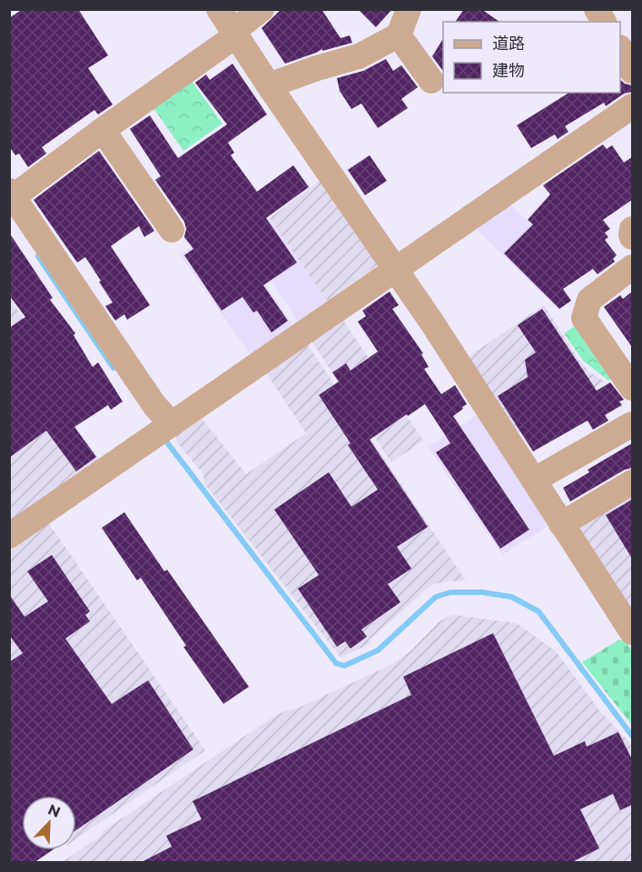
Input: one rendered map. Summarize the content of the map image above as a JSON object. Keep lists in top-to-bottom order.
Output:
{
  "legend": ["道路", "建物"],
  "north": "top right"
}
